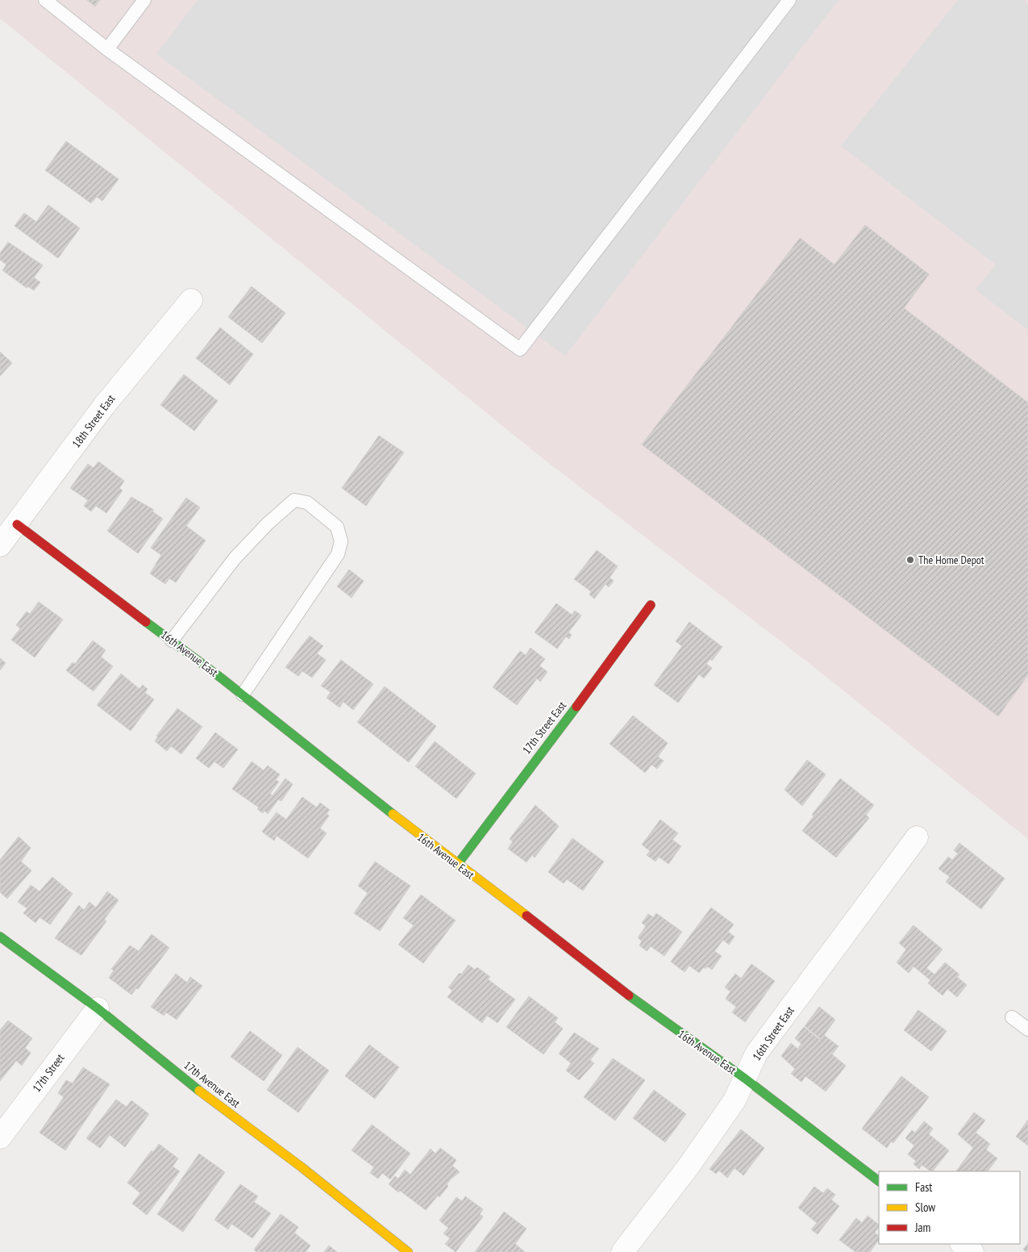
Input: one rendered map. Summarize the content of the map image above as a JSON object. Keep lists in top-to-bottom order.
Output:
{
  "streets": {
    "street": [
      "18th Street East",
      "16th Avenue East",
      "17th Street East",
      "16th Street East",
      "17th Street",
      "17th Avenue East"
    ]
  },
  "crossings": [
    ["18th Street East", "16th Avenue East"],
    ["16th Avenue East", "17th Street East"],
    ["16th Avenue East", "16th Street East"],
    ["17th Street", "17th Avenue East"]
  ],
  "places": ["The Home Depot"],
  "legend": ["Fast", "Slow", "Jam"]
}
